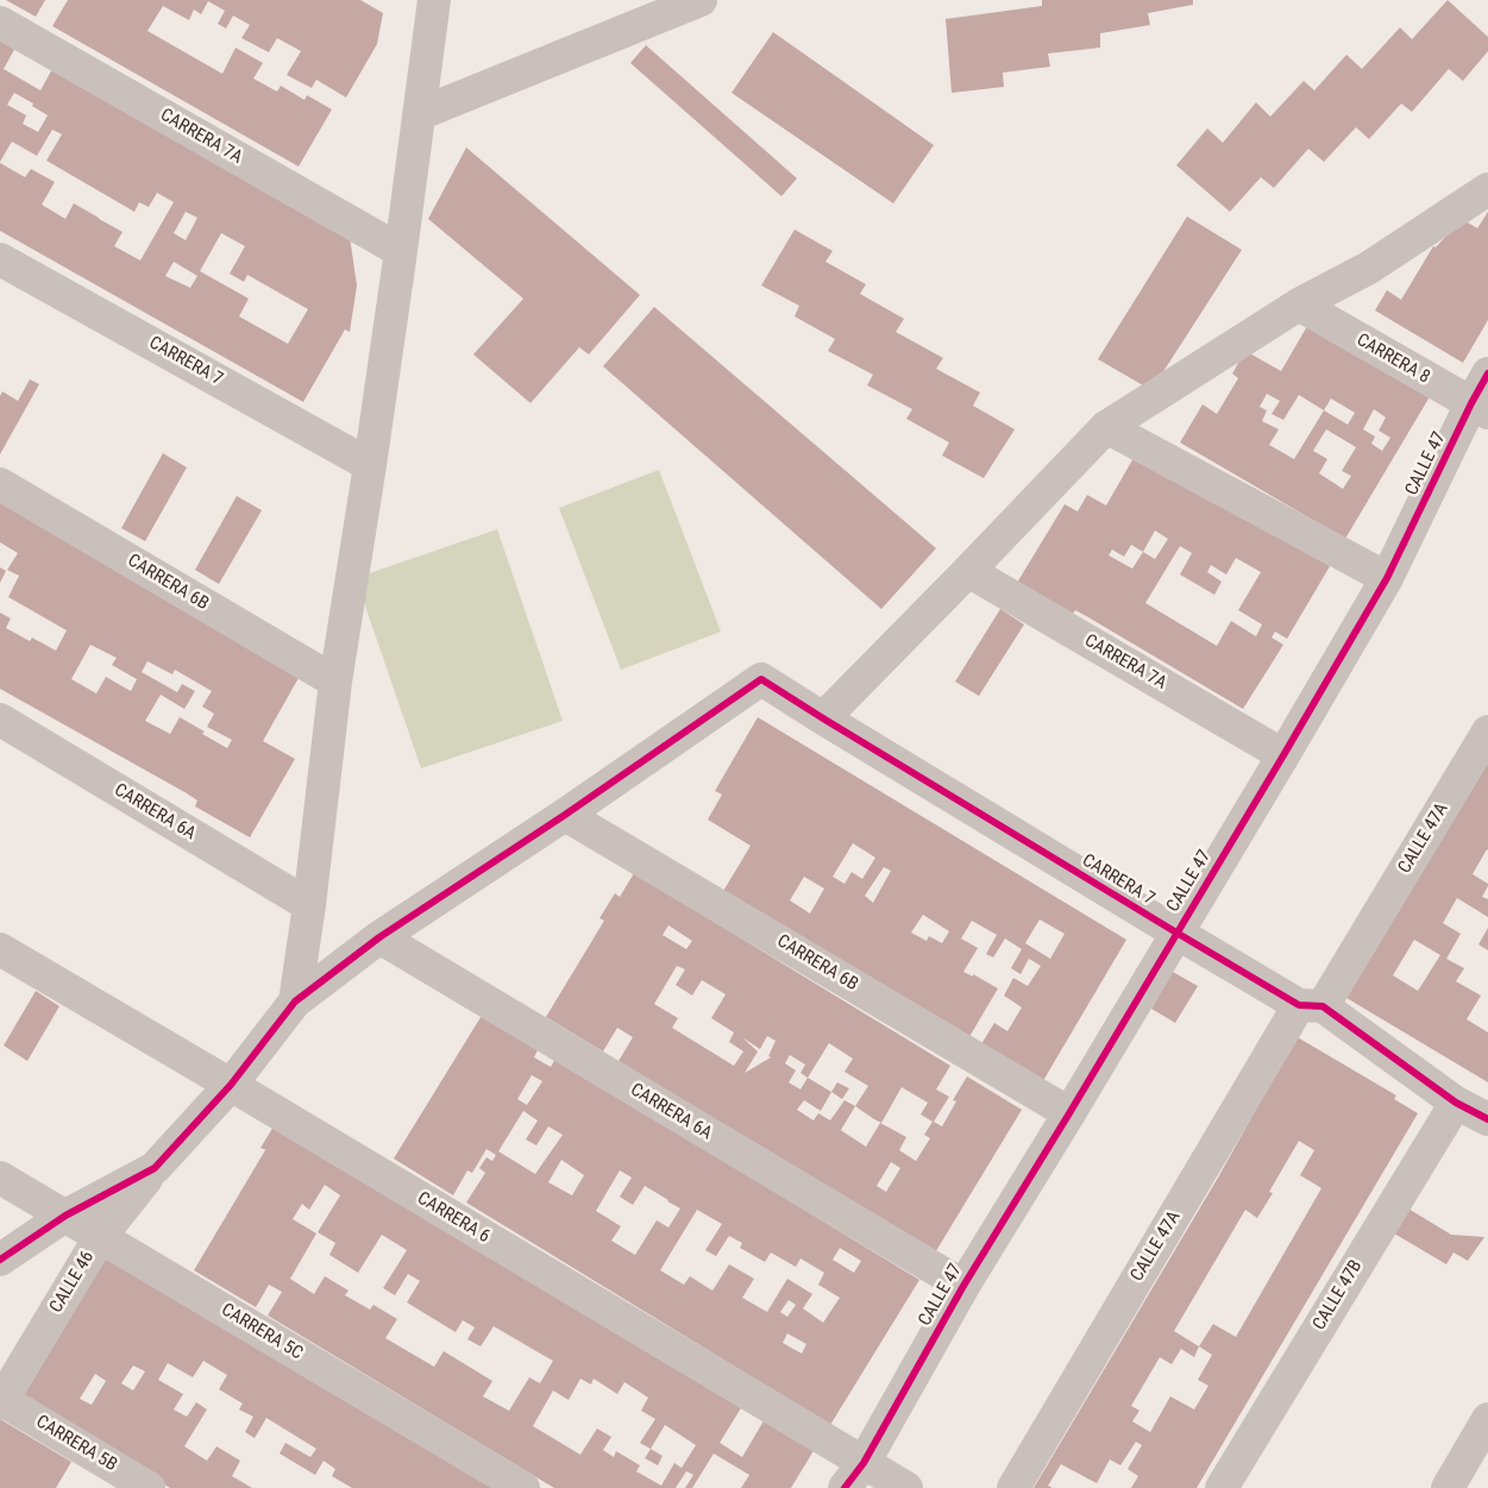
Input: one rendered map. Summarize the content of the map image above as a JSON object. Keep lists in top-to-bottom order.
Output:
{
  "streets": {
    "street": [
      "CARRERA 7A",
      "CARRERA 8",
      "CARRERA 7",
      "CALLE 47",
      "CARRERA 6B",
      "CARRERA 6A",
      "CALLE 47A",
      "CARRERA 6",
      "CALLE 46",
      "CALLE 47B",
      "CARRERA 5C",
      "CARRERA 5B"
    ]
  },
  "crossings": [
    ["CARRERA 7A", "CALLE 47"],
    ["CARRERA 8", "CALLE 47"],
    ["CARRERA 7", "CALLE 47"],
    ["CARRERA 7", "CARRERA 6B"],
    ["CARRERA 7", "CALLE 47A"],
    ["CARRERA 7", "CALLE 47B"],
    ["CALLE 47", "CARRERA 6B"],
    ["CALLE 47", "CARRERA 6A"],
    ["CALLE 47", "CARRERA 6"],
    ["CARRERA 6", "CALLE 46"],
    ["CALLE 46", "CARRERA 5C"],
    ["CALLE 46", "CARRERA 5B"]
  ]
}
